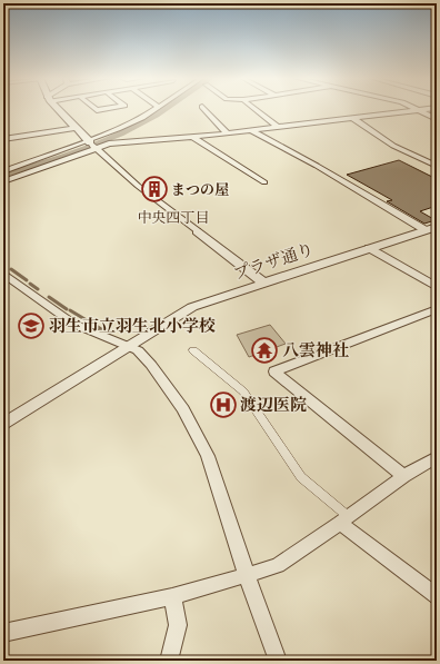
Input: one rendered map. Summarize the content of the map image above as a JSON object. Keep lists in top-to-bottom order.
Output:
{
  "streets": {
    "street": ["プラザ通り"]
  },
  "districts": ["中央四丁目"],
  "places": {
    "building": ["まつの屋"],
    "school or university": ["羽生市立羽生北小学校"],
    "temple": ["八雲神社"],
    "hospital": ["渡辺医院"]
  }
}
